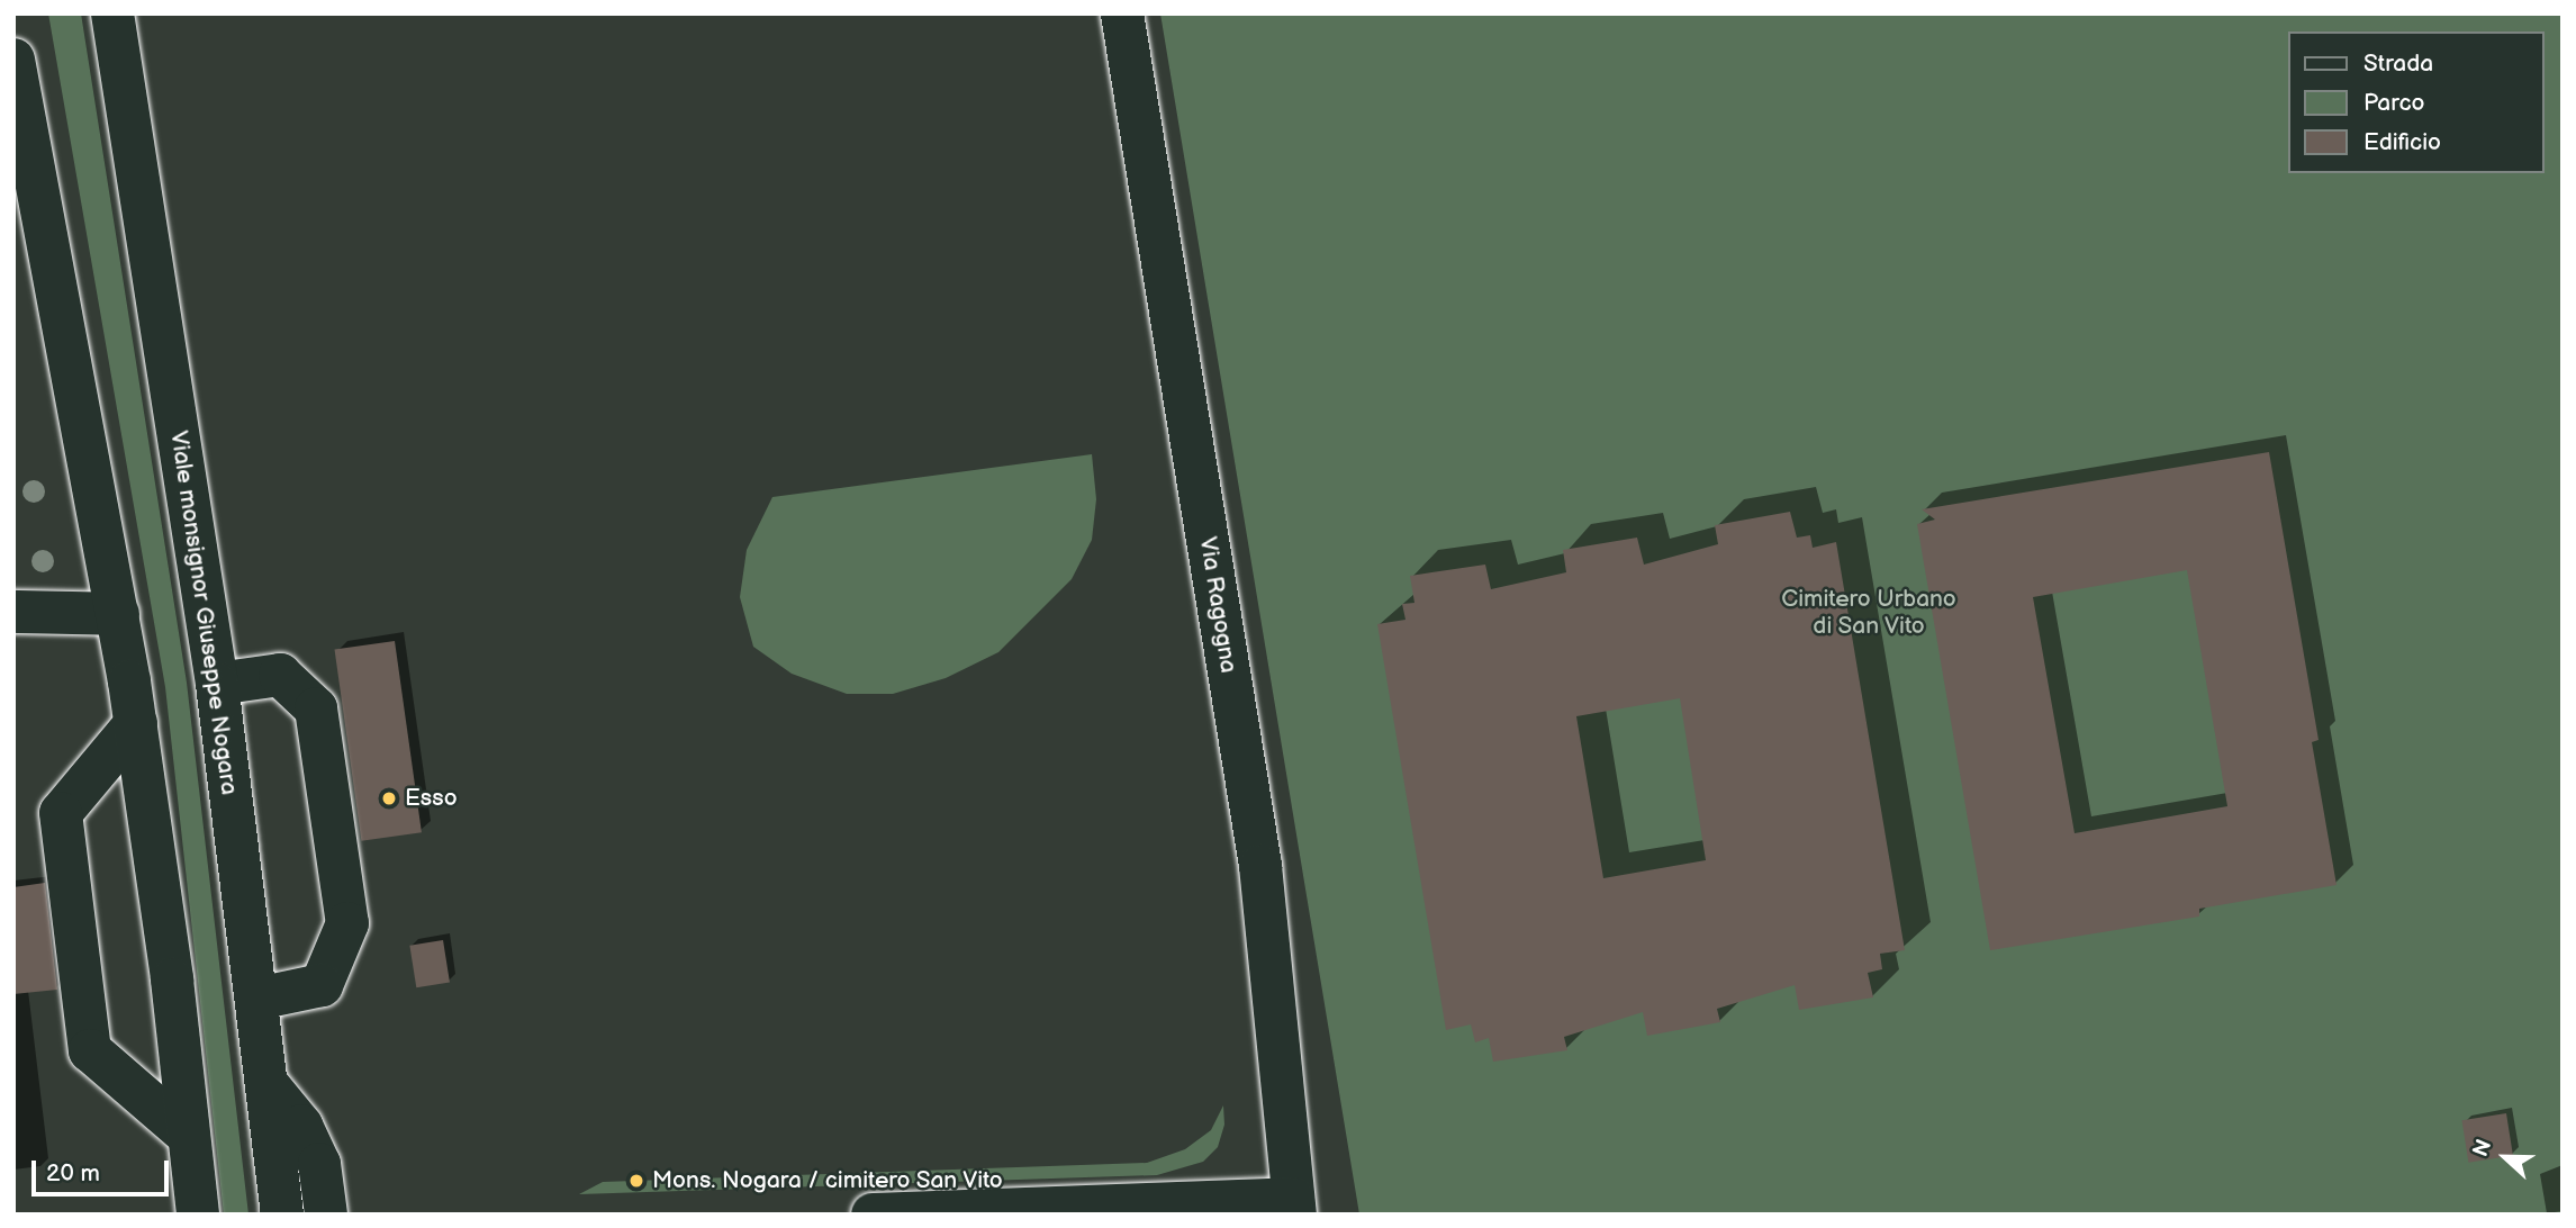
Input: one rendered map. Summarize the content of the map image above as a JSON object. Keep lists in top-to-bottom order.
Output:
{
  "streets": {
    "main road": ["Via Ragogna", "Viale monsignor Giuseppe Nogara"]
  },
  "parks": ["Cimitero Urbano di San Vito"],
  "places": ["Esso", "Mons. Nogara / cimitero San Vito"],
  "legend": ["Strada", "Parco", "Edificio"],
  "scale_bar": "20 m",
  "north": "left"
}
